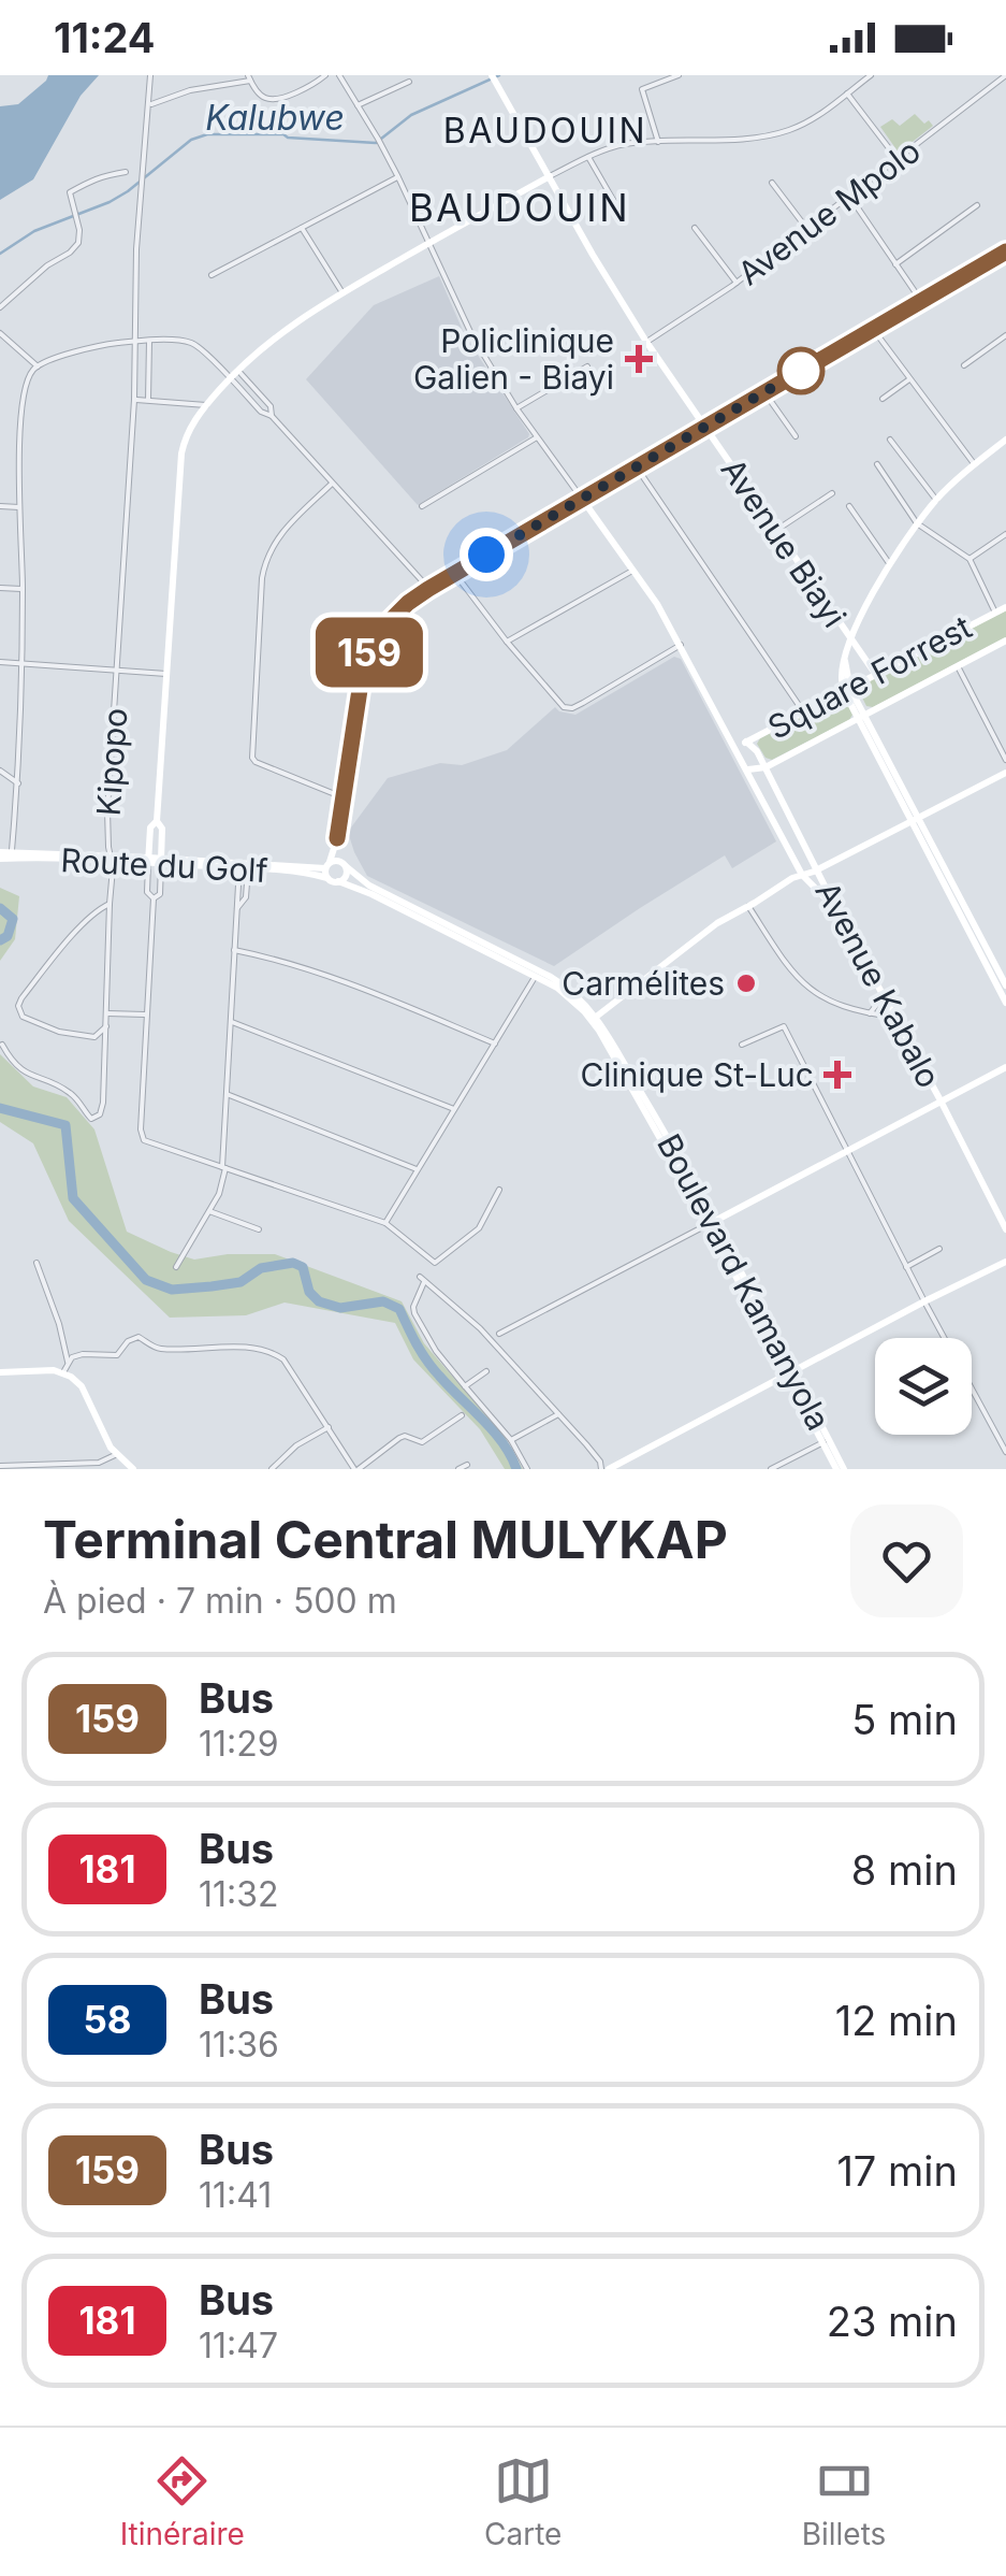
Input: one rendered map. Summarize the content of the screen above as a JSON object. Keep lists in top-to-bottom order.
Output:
{
  "streets": {
    "street": [
      "Avenue Mpolo",
      "Avenue Biayi",
      "Square Forrest",
      "Kipopo",
      "Route du Golf",
      "Avenue Kabalo",
      "Boulevard Kamanyola"
    ]
  },
  "crossings": [
    ["Avenue Mpolo", "Avenue Biayi"],
    ["Avenue Biayi", "Square Forrest"],
    ["Square Forrest", "Avenue Kabalo"],
    ["Kipopo", "Route du Golf"],
    ["Route du Golf", "Boulevard Kamanyola"]
  ],
  "districts": ["BAUDOUIN", "BAUDOUIN"],
  "water": ["Kalubwe"],
  "places": {
    "health": ["Policlinique Galien - Biayi", "Clinique St-Luc"],
    "other": ["Carmélites"]
  },
  "lines": ["bus line 159"],
  "page": {
    "status": "11:24",
    "on_map": "159",
    "heading": ["Terminal Central MULYKAP", "À pied · 7 min · 500 m"],
    "list": [
      {
        "mark": "159",
        "name": "Bus",
        "note": "11:29",
        "value": "5 min"
      },
      {
        "mark": "181",
        "name": "Bus",
        "note": "11:32",
        "value": "8 min"
      },
      {
        "mark": "58",
        "name": "Bus",
        "note": "11:36",
        "value": "12 min"
      },
      {
        "mark": "159",
        "name": "Bus",
        "note": "11:41",
        "value": "17 min"
      },
      {
        "mark": "181",
        "name": "Bus",
        "note": "11:47",
        "value": "23 min"
      }
    ],
    "tabs": ["Itinéraire", "Carte", "Billets"]
  }
}
